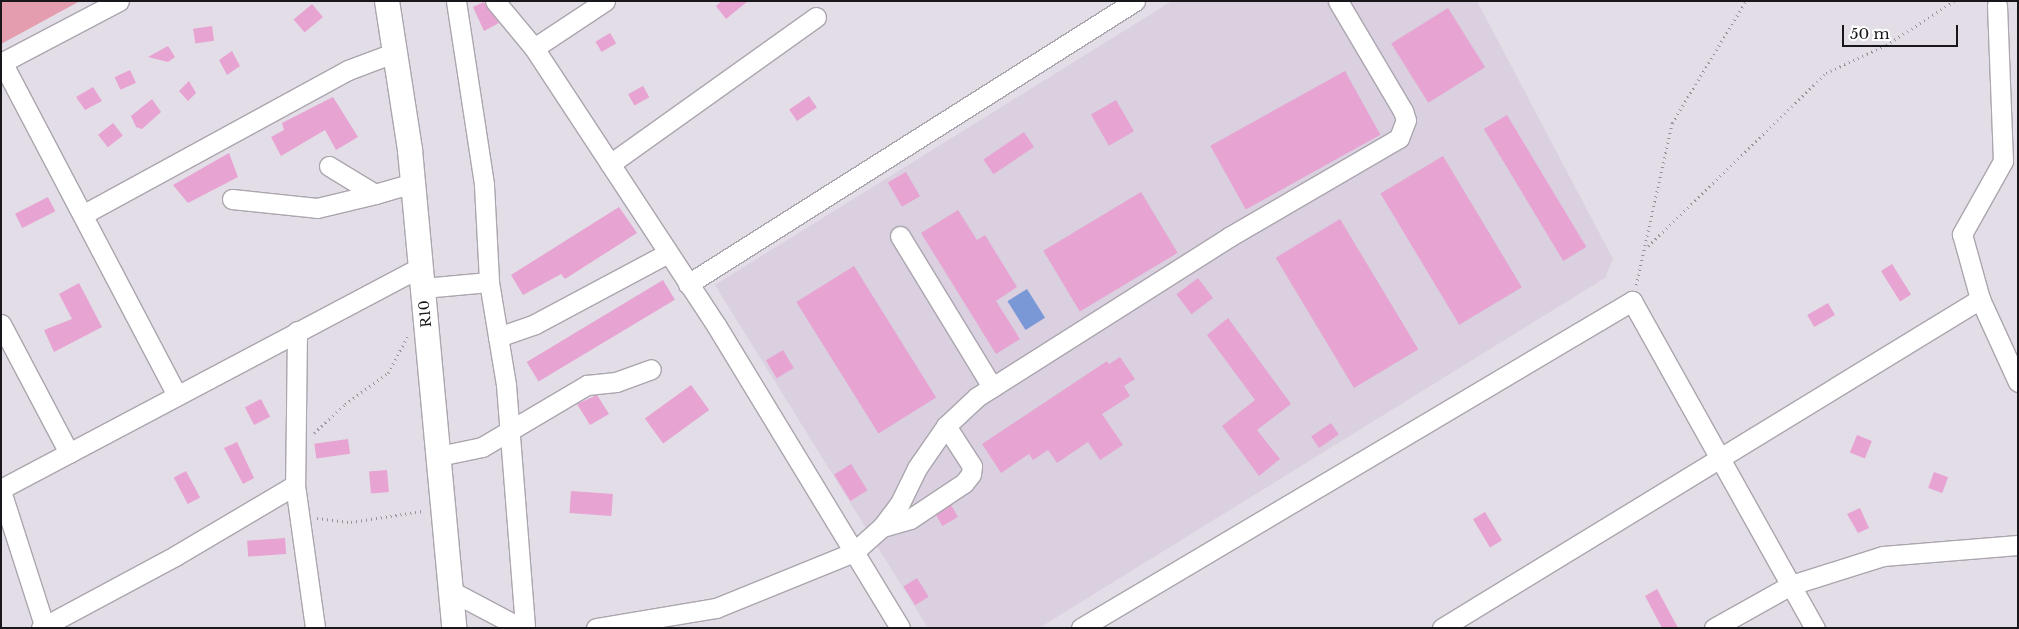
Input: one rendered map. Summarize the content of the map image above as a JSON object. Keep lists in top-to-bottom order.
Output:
{
  "streets": {
    "main road": ["R10"]
  },
  "scale_bar": "50 m"
}
